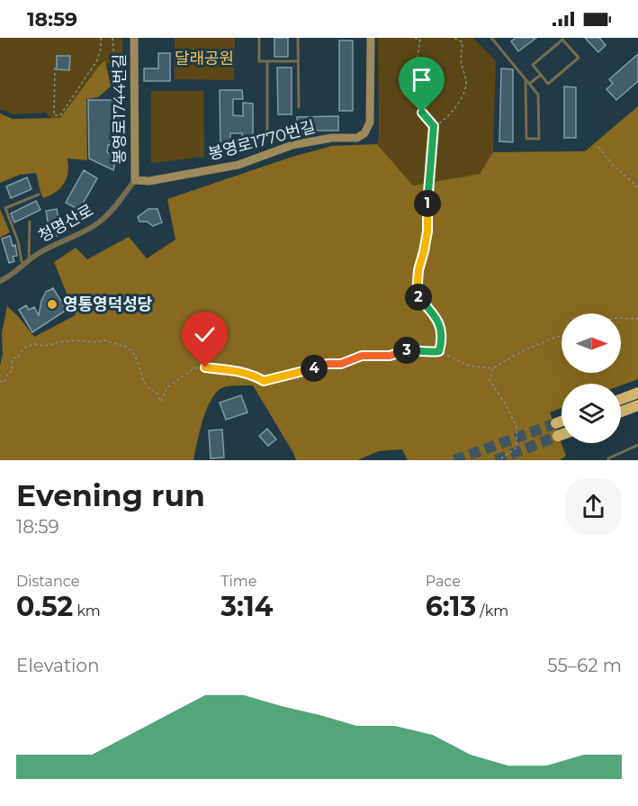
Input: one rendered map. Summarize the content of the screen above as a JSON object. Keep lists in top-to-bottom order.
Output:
{
  "streets": {
    "street": ["봉영로1744번길", "봉영로1770번길", "청명산로"]
  },
  "crossings": [
    ["봉영로1744번길", "봉영로1770번길"],
    ["봉영로1744번길", "청명산로"],
    ["봉영로1770번길", "청명산로"]
  ],
  "parks": ["달래공원"],
  "places": ["영통영덕성당"],
  "north": "right",
  "page": {
    "status": "18:59",
    "pins": [
      "1",
      "2",
      "3",
      "4"
    ],
    "heading": ["Evening run", "18:59"],
    "stats": [
      ["Distance", "0.52 km"],
      ["Time", "3:14"],
      ["Pace", "6:13 /km"]
    ],
    "chart": ["Elevation", "55–62 m"]
  }
}
